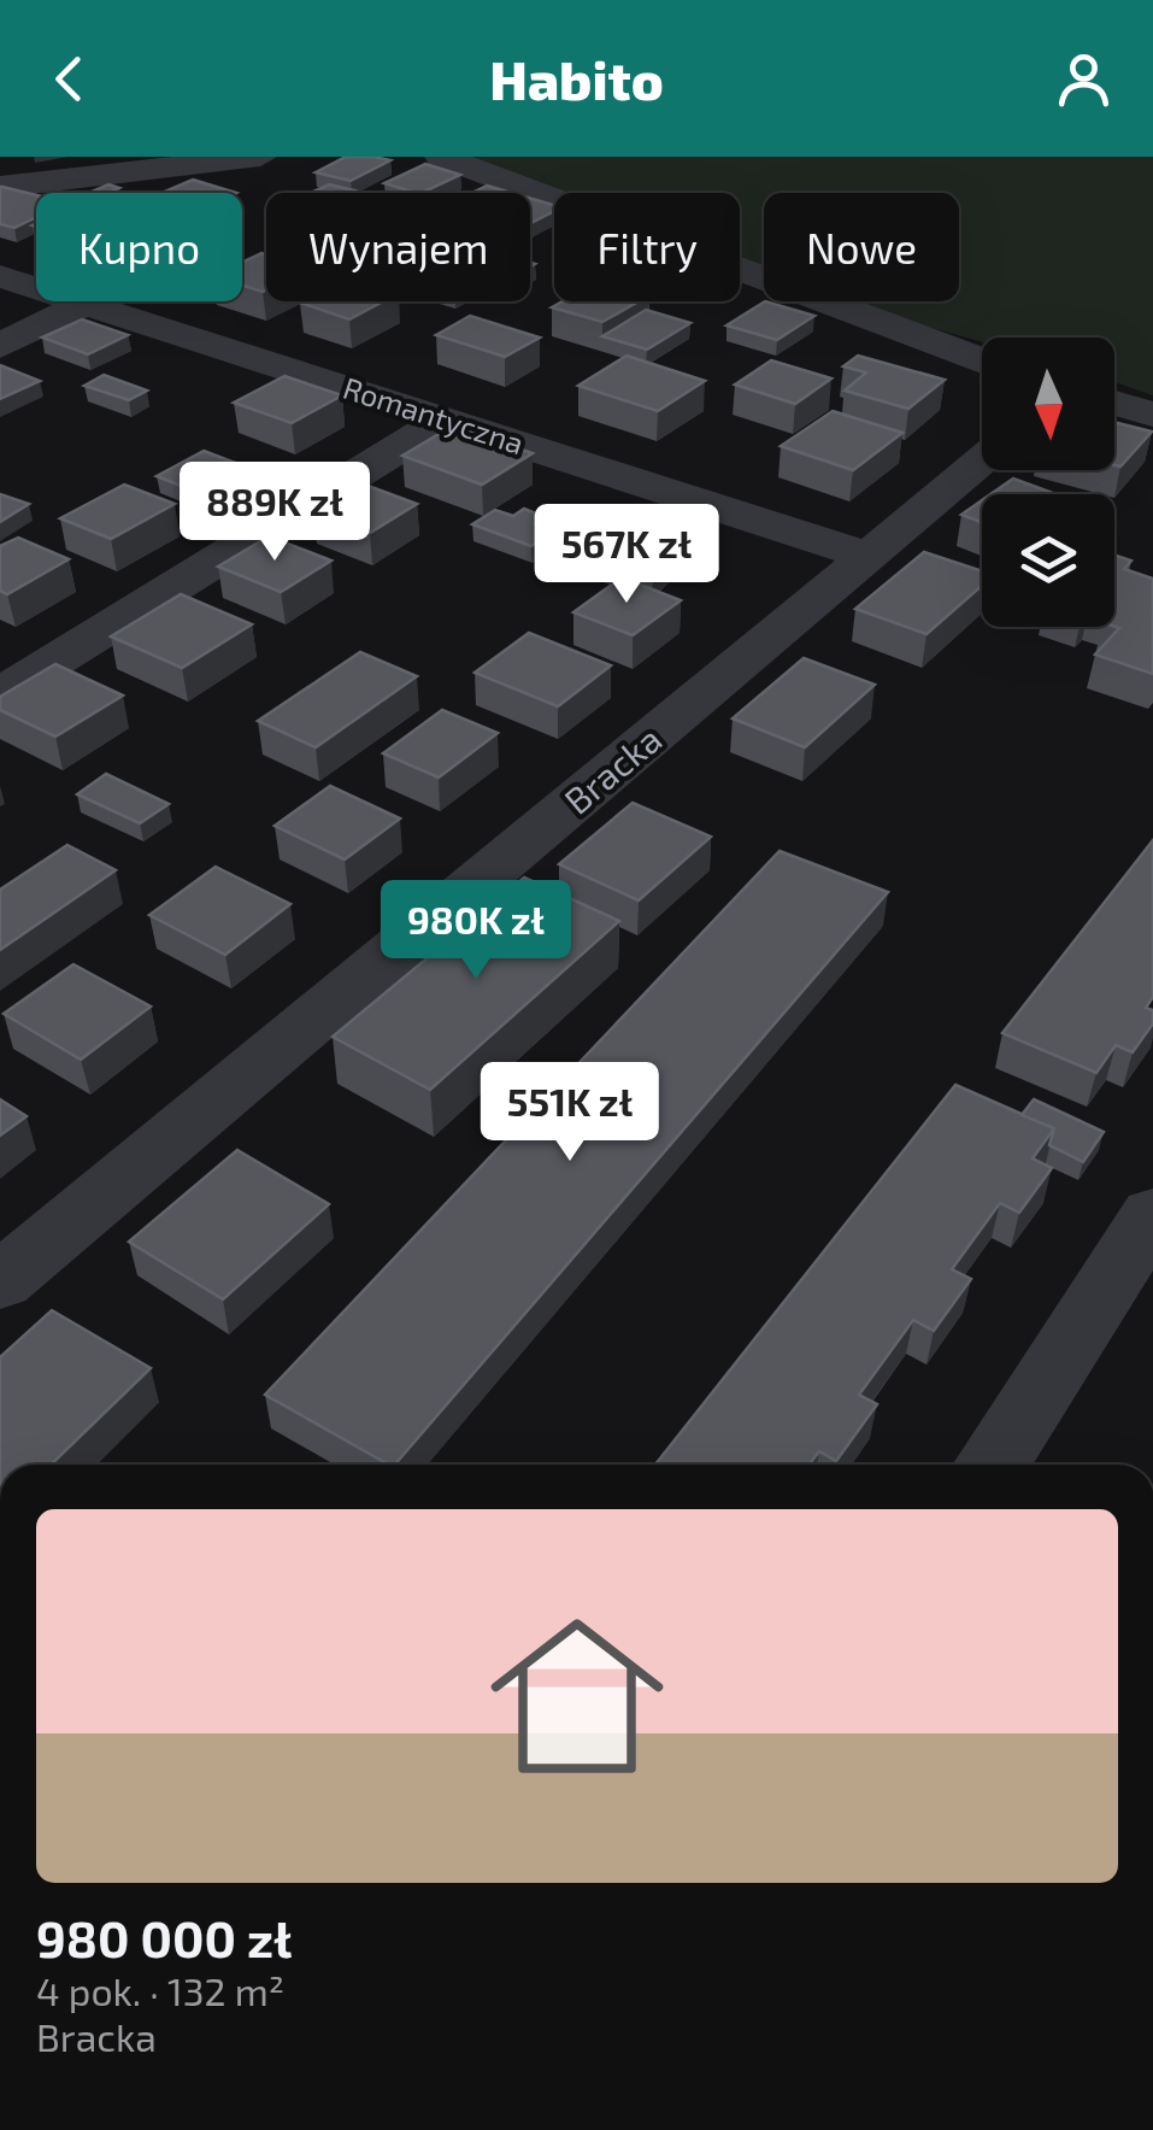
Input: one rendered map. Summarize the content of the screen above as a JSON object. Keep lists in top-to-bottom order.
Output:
{
  "streets": {
    "street": ["Romantyczna", "Bracka"]
  },
  "crossings": [
    ["Romantyczna", "Bracka"]
  ],
  "north": "bottom",
  "page": {
    "header": "Habito",
    "chip": [
      "Kupno",
      "Wynajem",
      "Filtry",
      "Nowe"
    ],
    "price": [
      "889K zł",
      "567K zł",
      "980K zł",
      "551K zł"
    ],
    "list": [
      {
        "name": "980 000 zł",
        "note": "4 pok. · 132 m² · Bracka"
      }
    ]
  }
}
